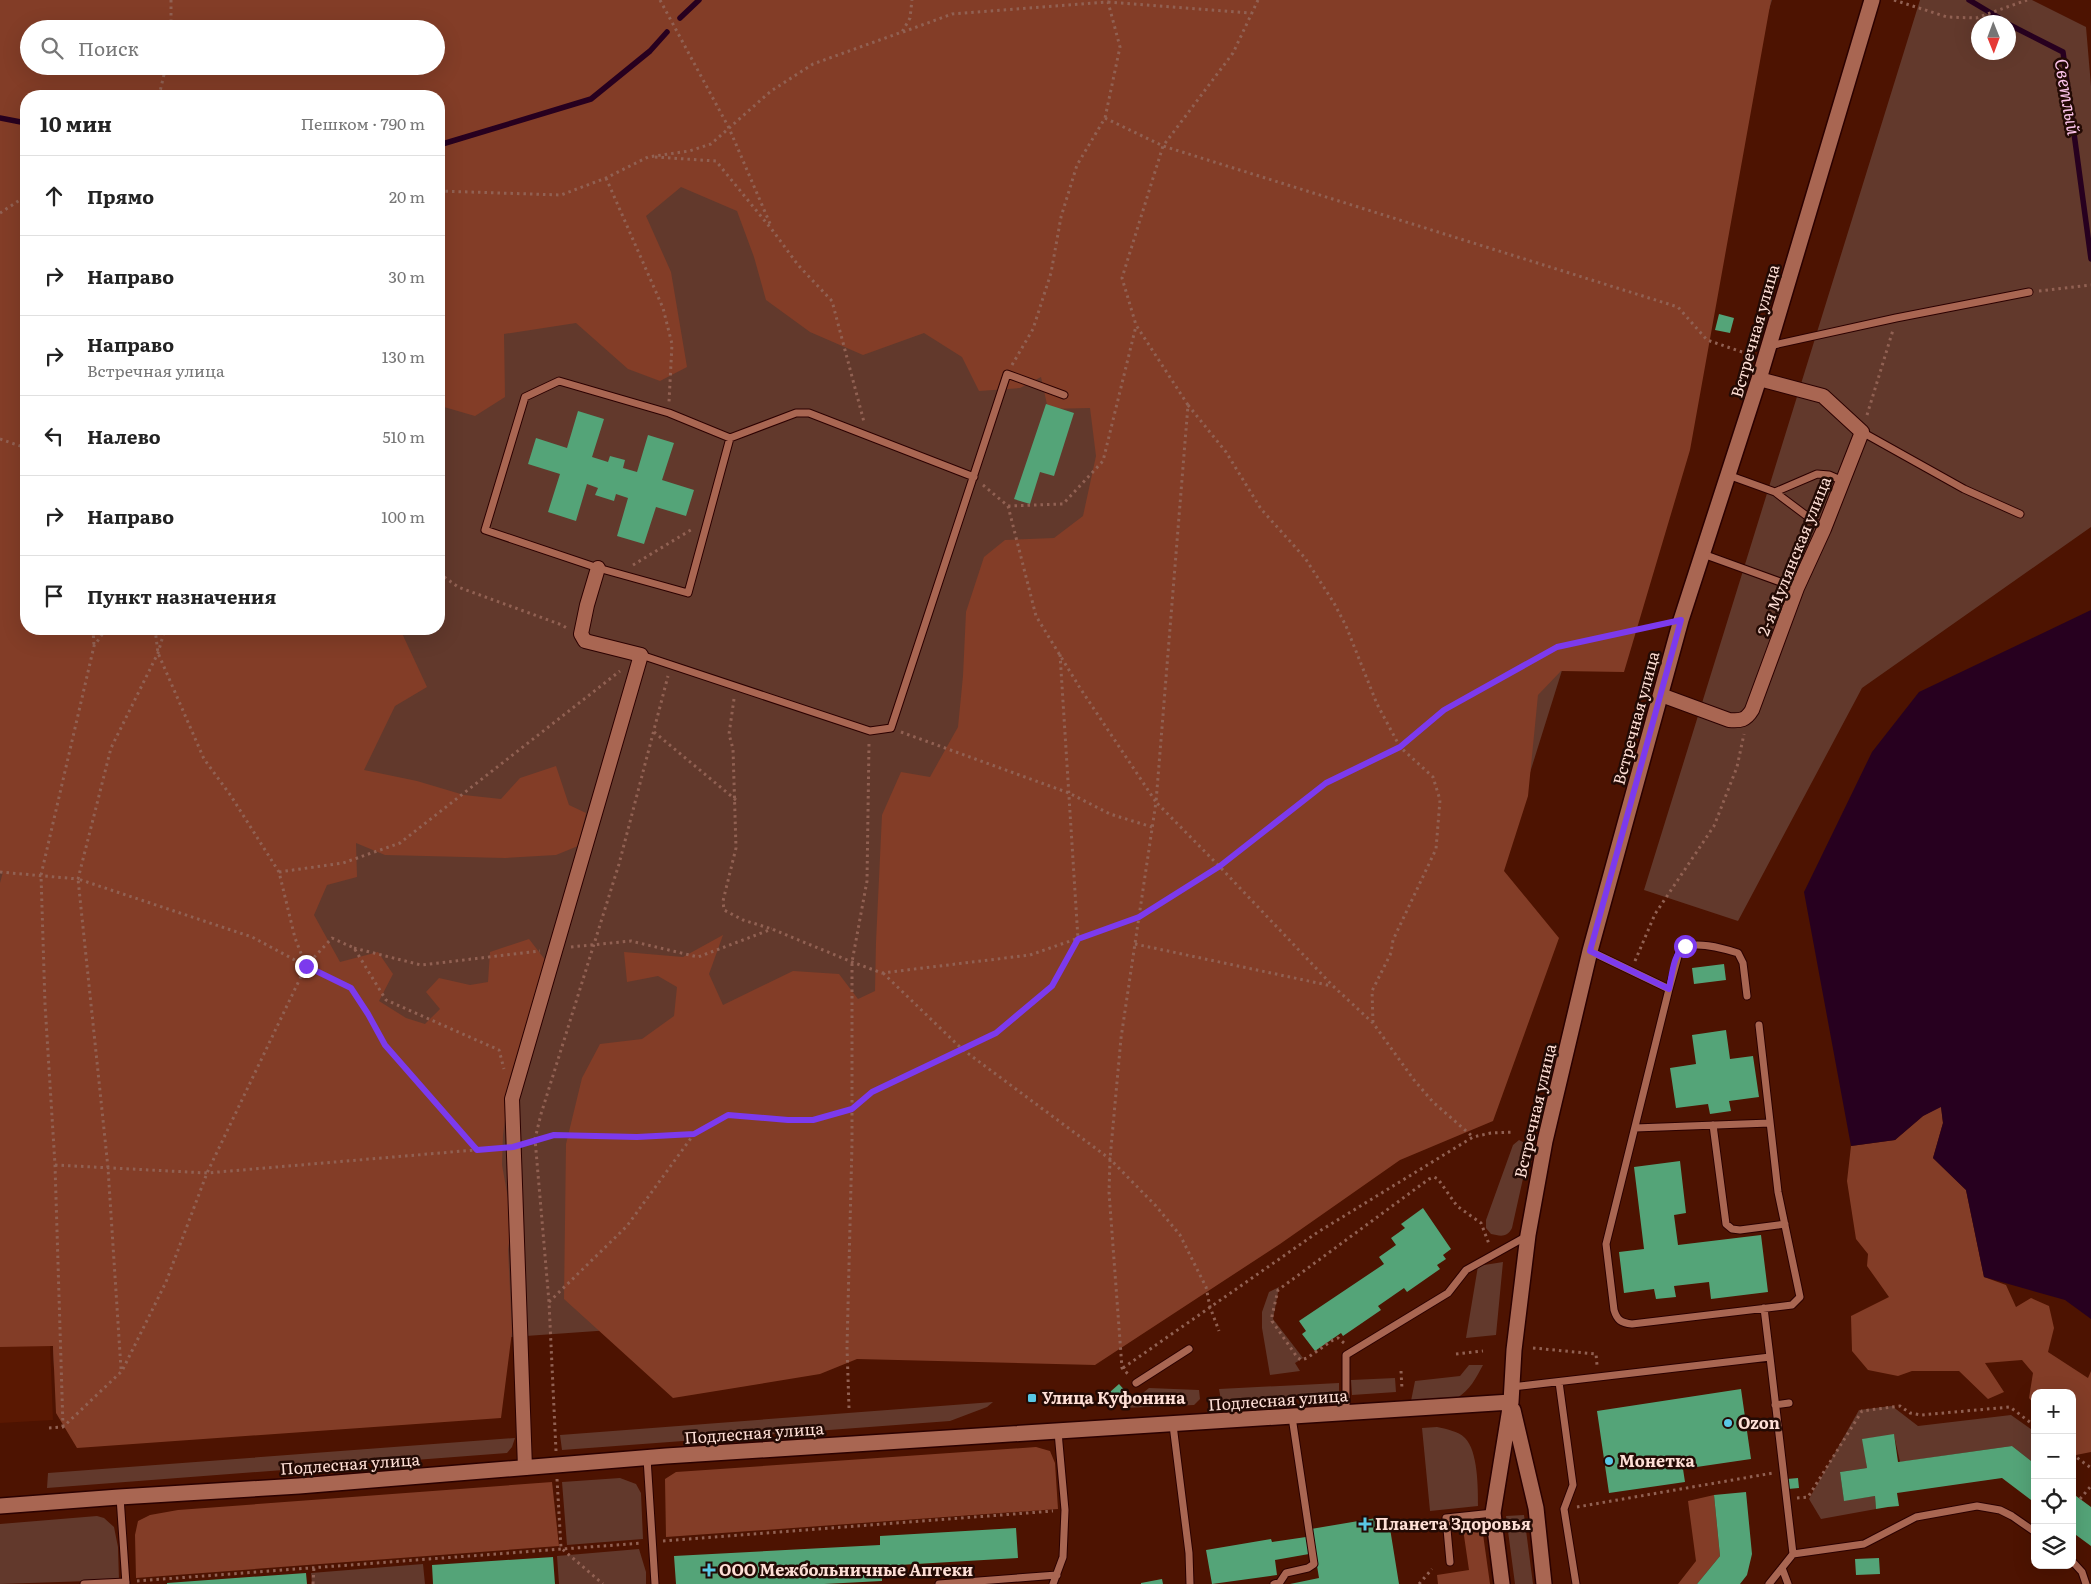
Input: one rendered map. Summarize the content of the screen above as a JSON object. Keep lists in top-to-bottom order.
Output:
{
  "streets": {
    "main road": ["Встречная улица", "Подлесная улица"],
    "street": ["2-я Мулянская улица"]
  },
  "crossings": [
    ["Встречная улица", "Подлесная улица"]
  ],
  "water": ["Светлый"],
  "places": {
    "transit": ["Улица Куфонина"],
    "other": ["Ozon", "Монетка"],
    "health": ["Планета Здоровья", "ООО Межбольничные Аптеки"]
  },
  "north": "bottom",
  "page": {
    "search": "Поиск",
    "heading": ["10 мин", "Пешком · 790 m"],
    "list": [
      ["Прямо", "20 m"],
      ["Направо", "30 m"],
      ["Направо", "Встречная улица", "130 m"],
      ["Налево", "510 m"],
      ["Направо", "100 m"],
      "Пункт назначения"
    ],
    "map_buttons": ["+", "−"]
  }
}
